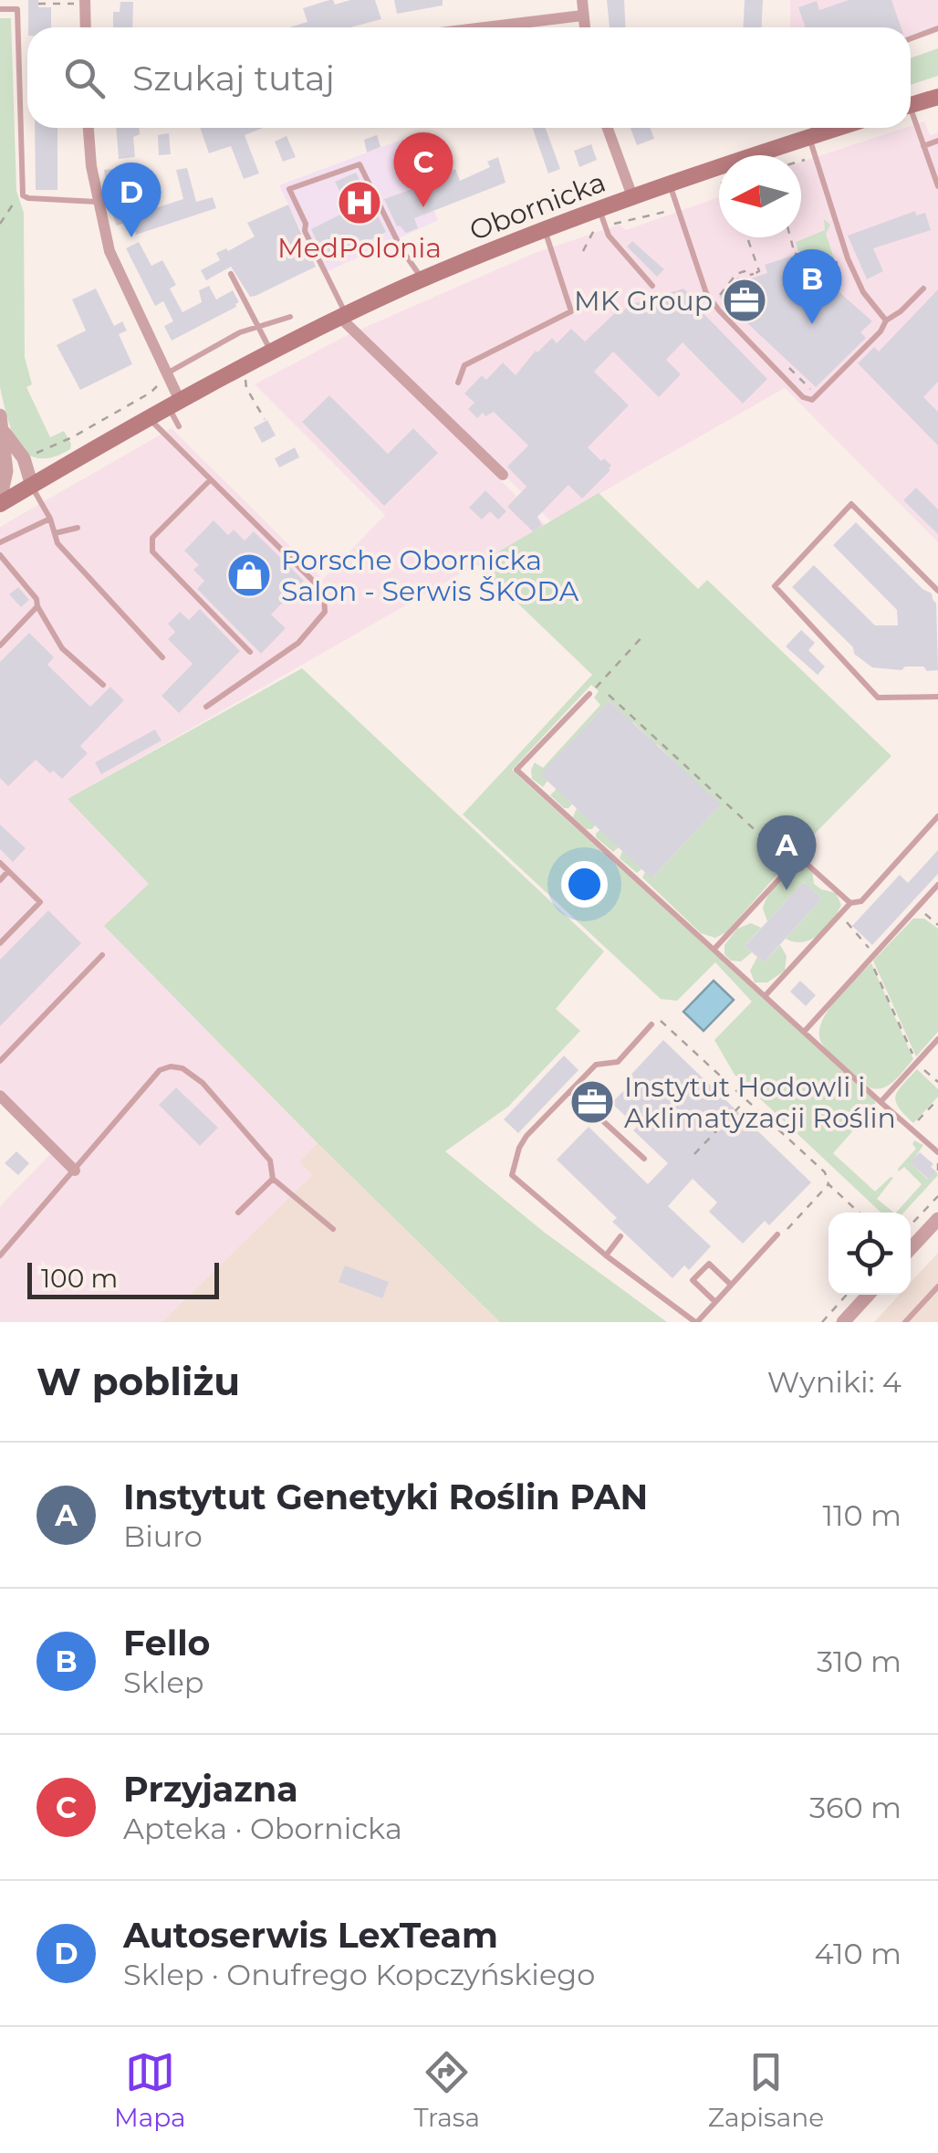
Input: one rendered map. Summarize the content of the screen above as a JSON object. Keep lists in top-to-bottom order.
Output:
{
  "streets": {
    "main road": ["Obornicka"]
  },
  "places": {
    "hospital": ["MedPolonia"],
    "office": ["MK Group", "Instytut Hodowli i Aklimatyzacji Roślin"],
    "shop": ["Porsche Obornicka Salon - Serwis ŠKODA"]
  },
  "scale_bar": "100 m",
  "north": "left",
  "page": {
    "search": "Szukaj tutaj",
    "pins": [
      "C",
      "D",
      "B",
      "A"
    ],
    "scale": "100 m",
    "heading": ["W pobliżu", "Wyniki: 4"],
    "list": [
      {
        "mark": "A",
        "name": "Instytut Genetyki Roślin PAN",
        "note": "Biuro",
        "value": "110 m"
      },
      {
        "mark": "B",
        "name": "Fello",
        "note": "Sklep",
        "value": "310 m"
      },
      {
        "mark": "C",
        "name": "Przyjazna",
        "note": "Apteka · Obornicka",
        "value": "360 m"
      },
      {
        "mark": "D",
        "name": "Autoserwis LexTeam",
        "note": "Sklep · Onufrego Kopczyńskiego",
        "value": "410 m"
      }
    ],
    "nav": ["Mapa", "Trasa", "Zapisane"]
  }
}
